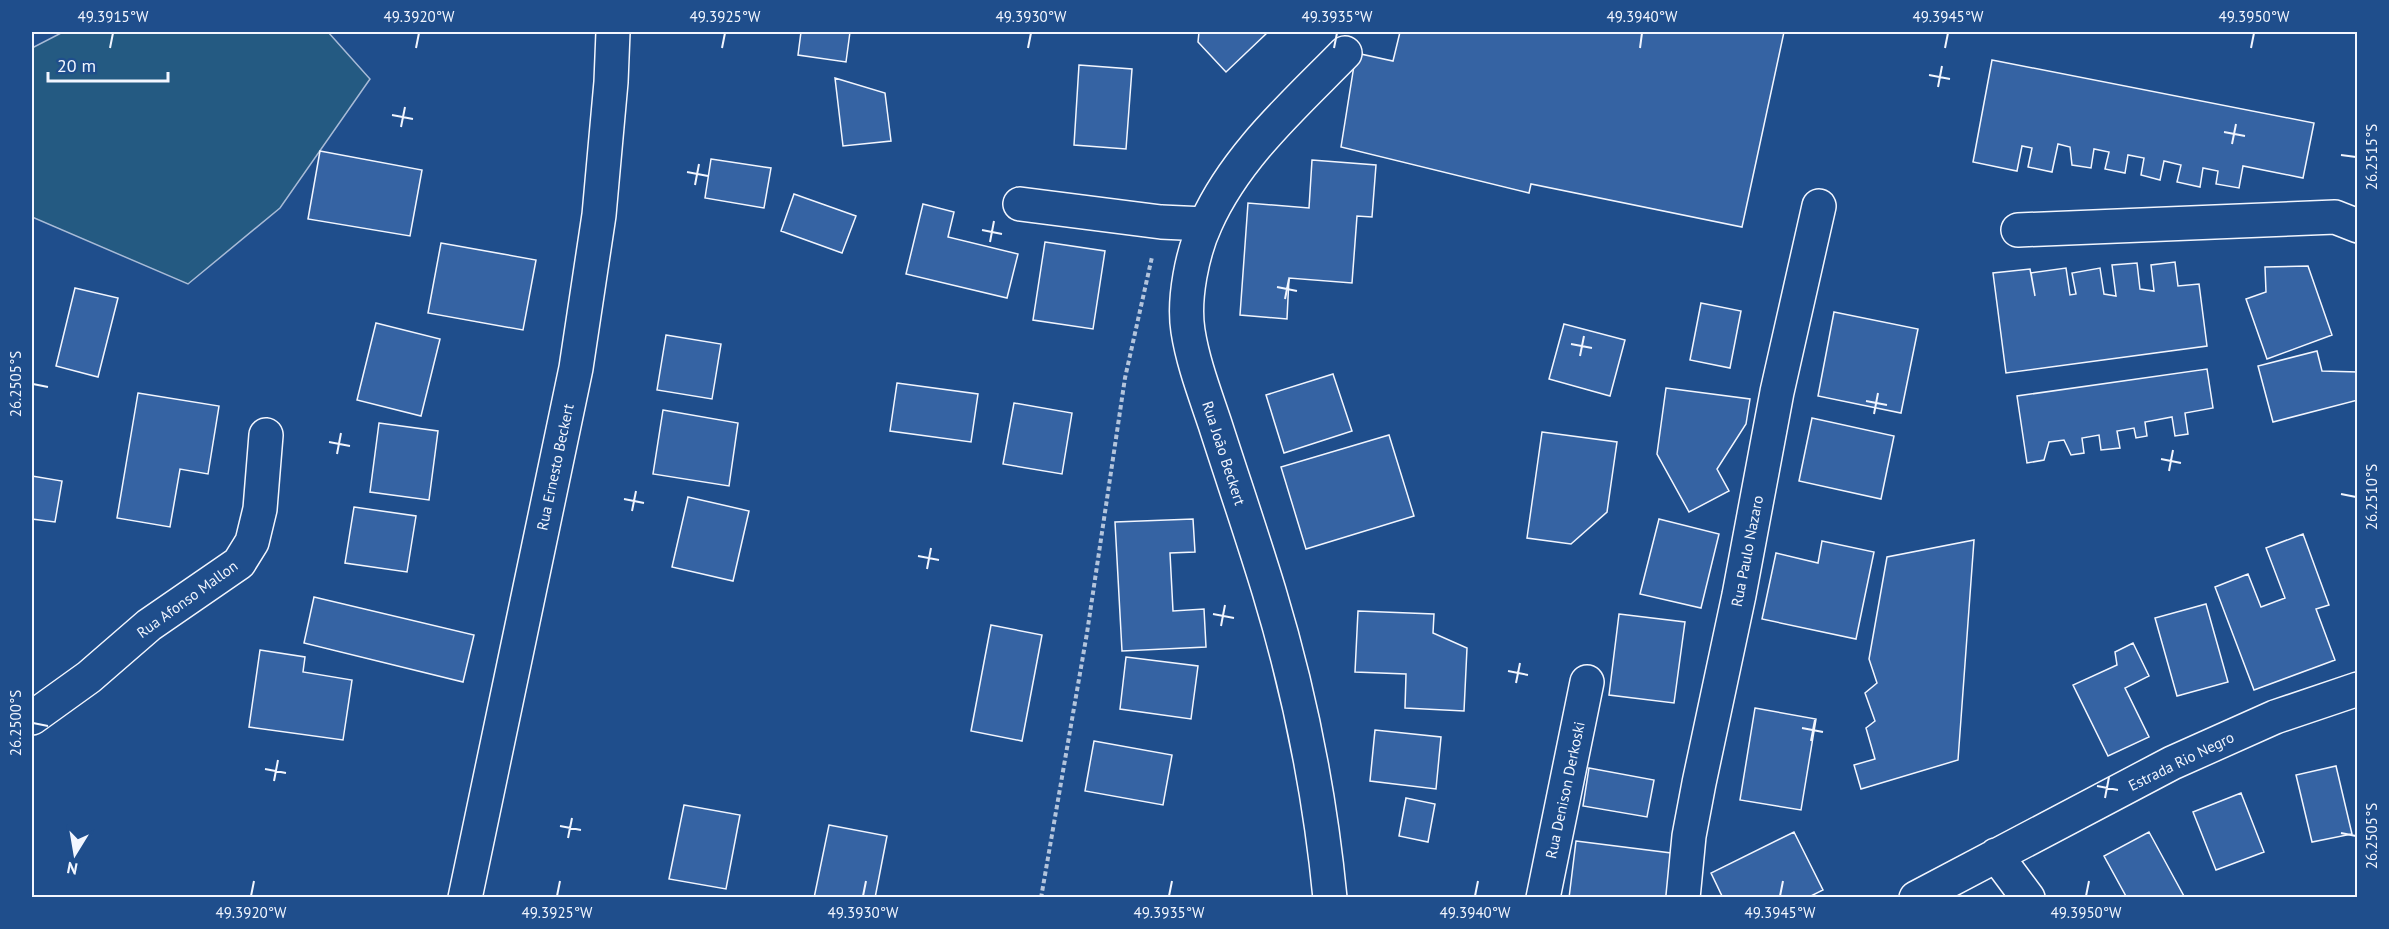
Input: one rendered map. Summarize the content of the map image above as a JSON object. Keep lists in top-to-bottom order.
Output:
{
  "streets": {
    "street": [
      "Rua João Beckert",
      "Rua Ernesto Beckert",
      "Rua Paulo Nazaro",
      "Rua Afonso Mallon",
      "Estrada Rio Negro",
      "Rua Denison Derkoski"
    ]
  },
  "scale_bar": "20 m",
  "north": "bottom",
  "coordinates": [
    "49.3915°W",
    "49.3920°W",
    "49.3925°W",
    "49.3930°W",
    "49.3935°W",
    "49.3940°W",
    "49.3945°W",
    "49.3950°W",
    "26.2515°S",
    "26.2505°S",
    "26.2510°S",
    "26.2500°S"
  ]
}
